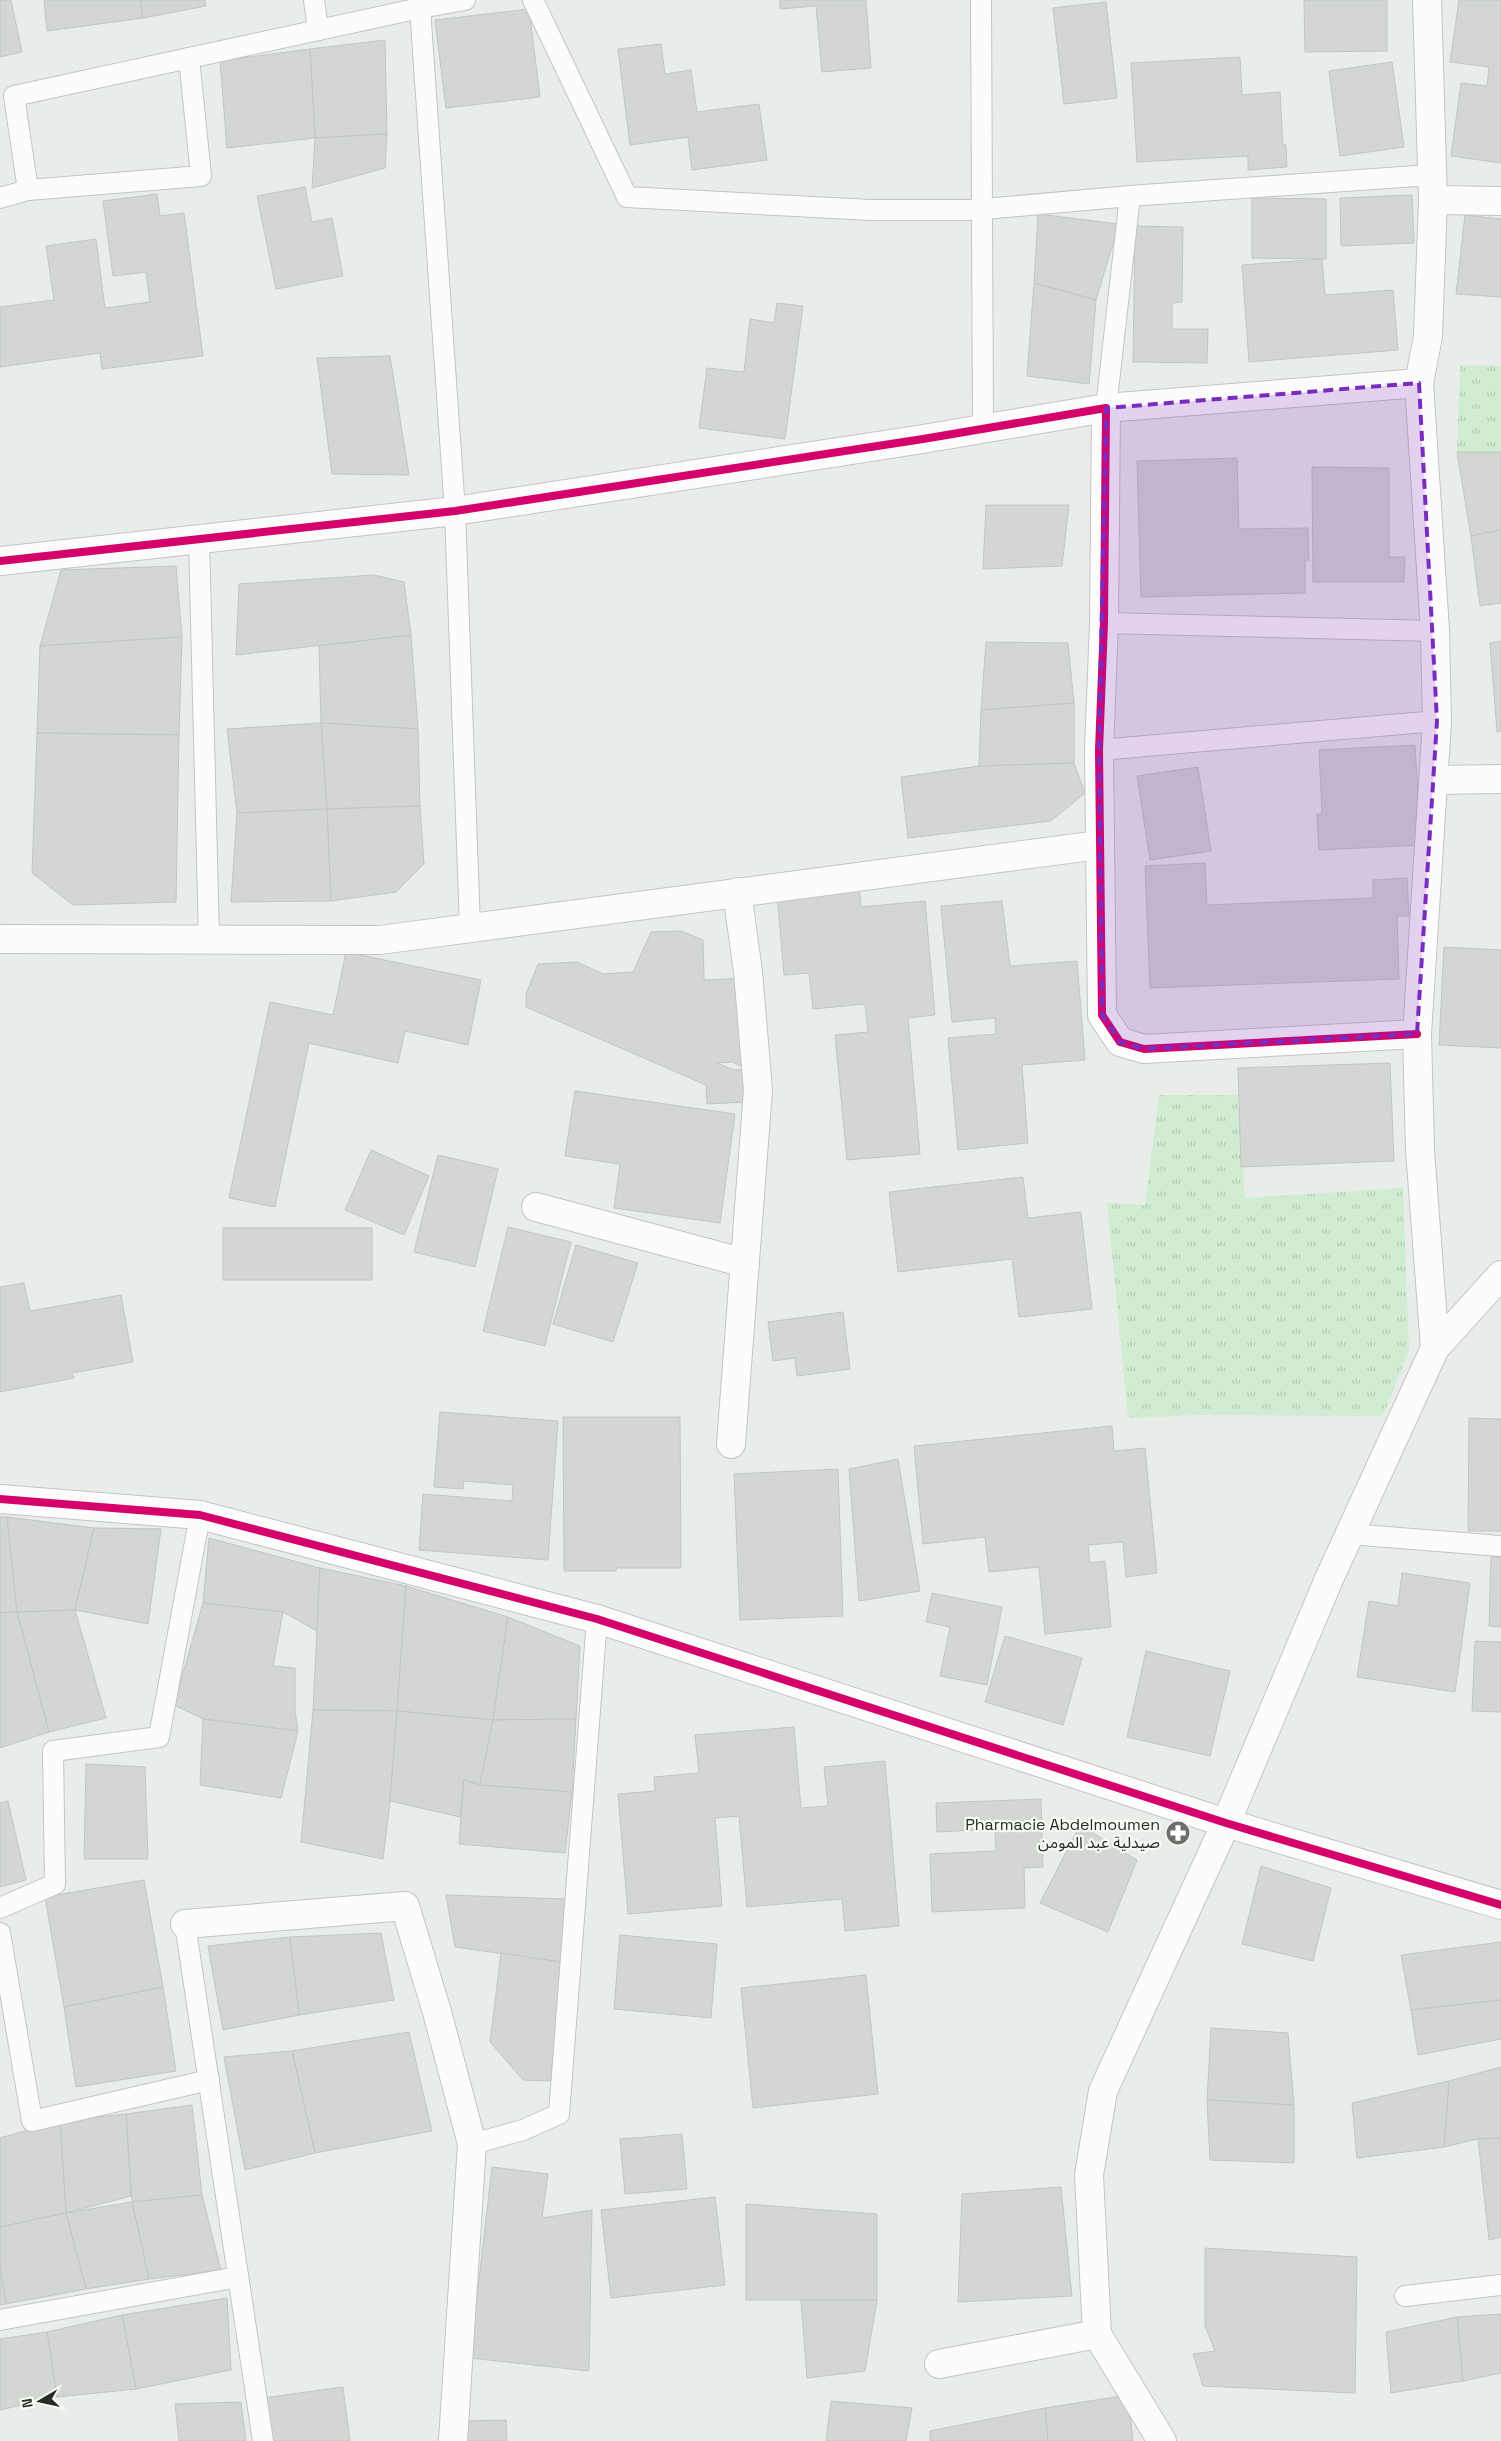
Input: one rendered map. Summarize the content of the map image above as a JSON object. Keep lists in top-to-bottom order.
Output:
{
  "places": {
    "pharmacy": ["Pharmacie Abdelmoumen صيدلية عبد المومن"]
  },
  "north": "left"
}
